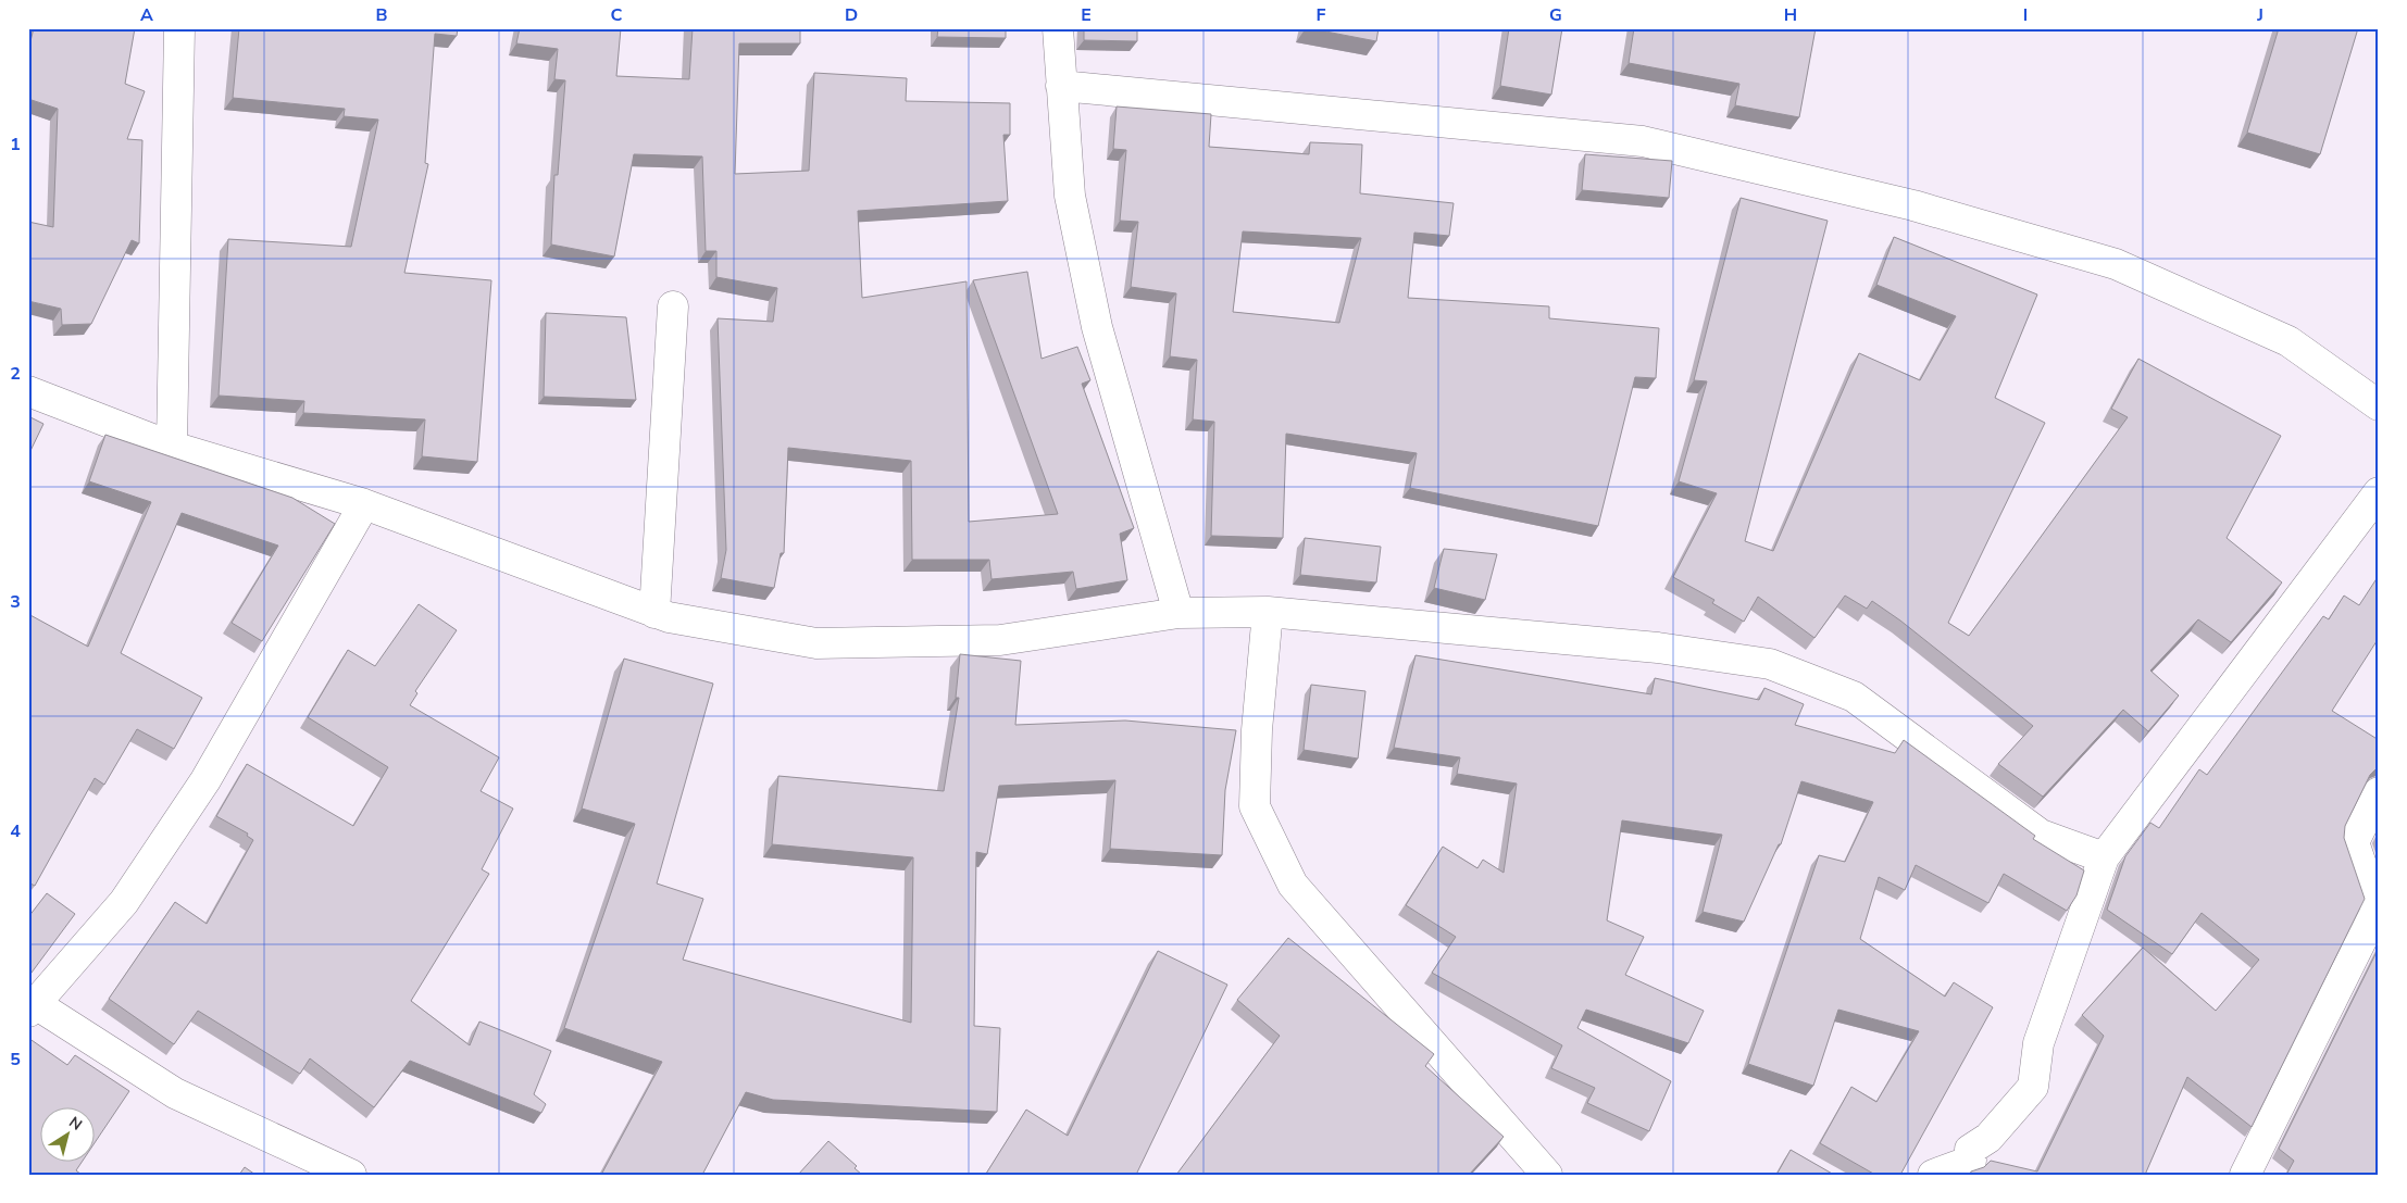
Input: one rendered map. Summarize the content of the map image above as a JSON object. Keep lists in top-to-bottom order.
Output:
{
  "north": "top right",
  "grid": {
    "columns": [
      "A",
      "B",
      "C",
      "D",
      "E",
      "F",
      "G",
      "H",
      "I",
      "J"
    ],
    "rows": [
      "1",
      "2",
      "3",
      "4",
      "5"
    ]
  }
}
